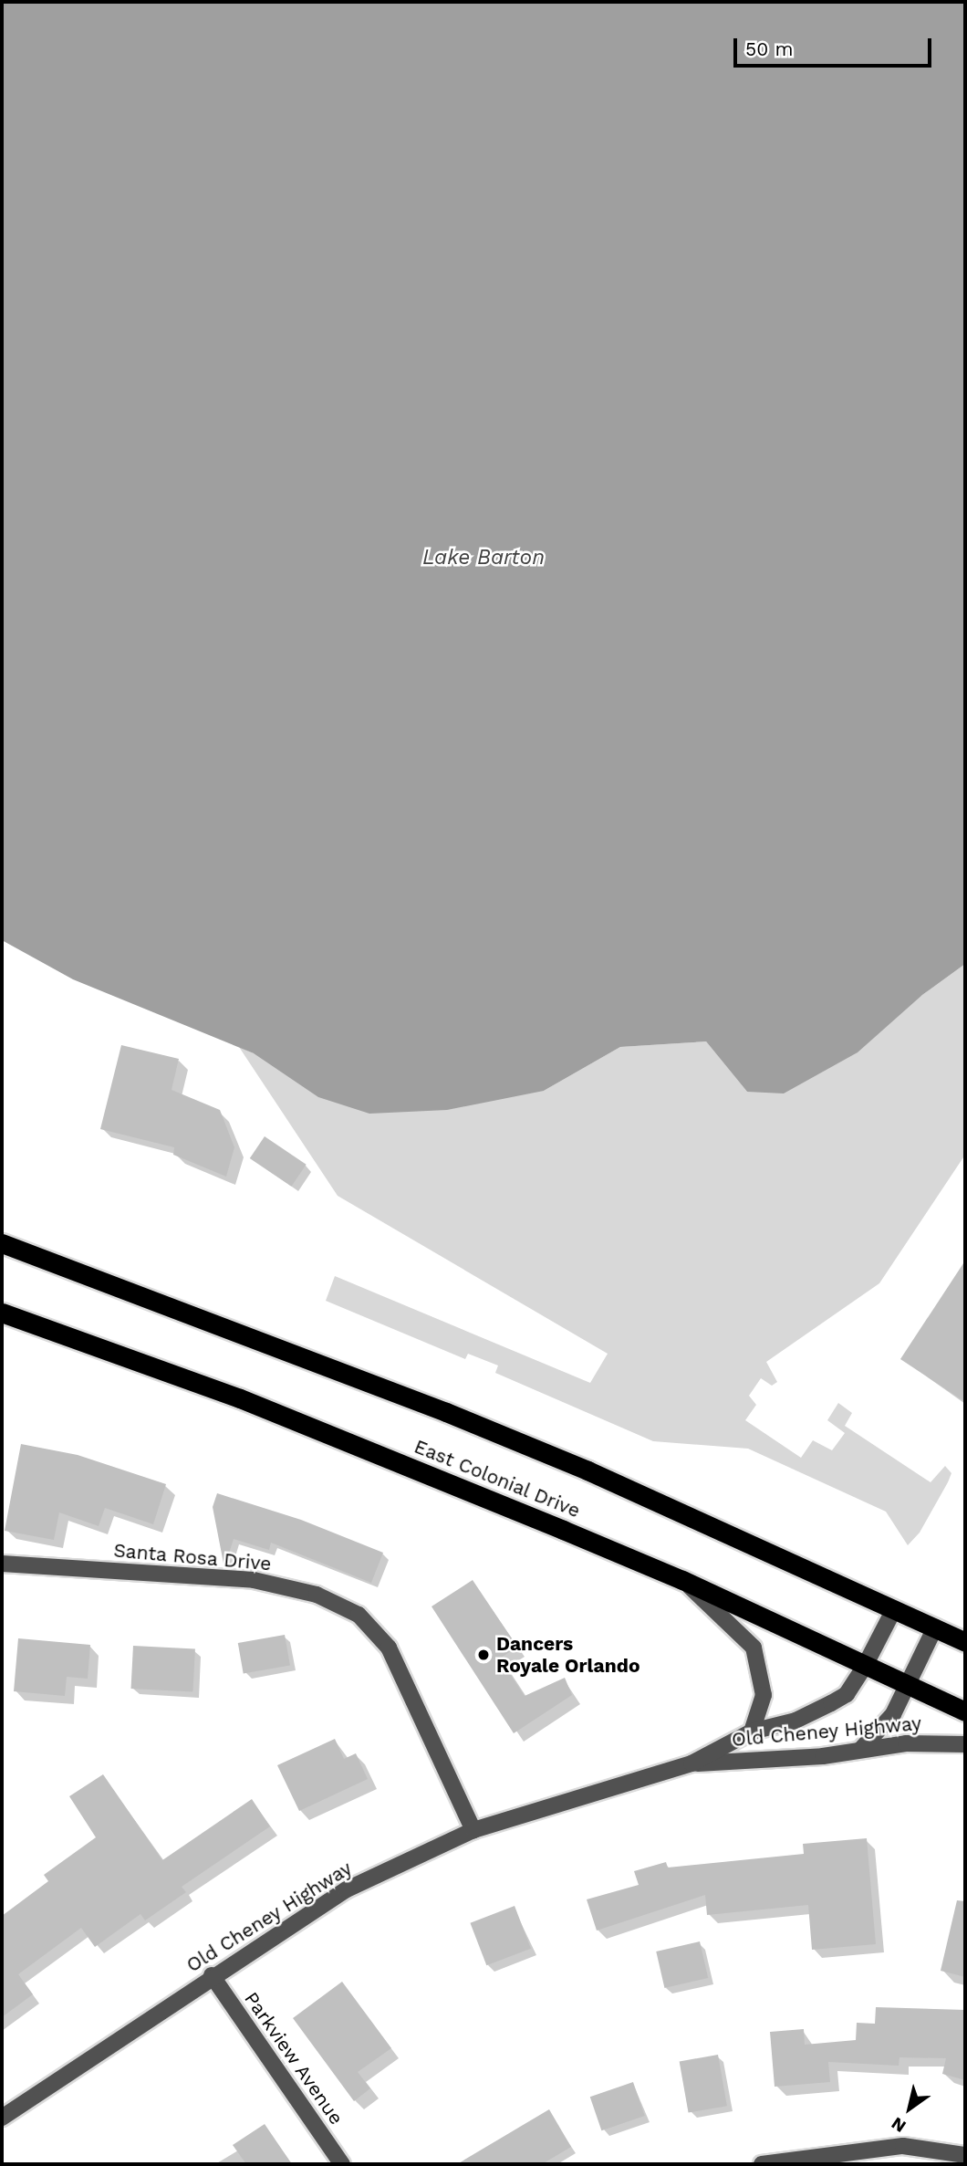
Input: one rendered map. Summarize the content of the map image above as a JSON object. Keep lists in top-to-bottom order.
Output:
{
  "streets": {
    "highway": ["East Colonial Drive"],
    "street": ["Santa Rosa Drive", "Old Cheney Highway", "Parkview Avenue"]
  },
  "crossings": [
    ["East Colonial Drive", "Old Cheney Highway"],
    ["Santa Rosa Drive", "Old Cheney Highway"],
    ["Old Cheney Highway", "Parkview Avenue"]
  ],
  "water": ["Lake Barton"],
  "places": ["Dancers Royale Orlando"],
  "scale_bar": "50 m",
  "north": "bottom left"
}
